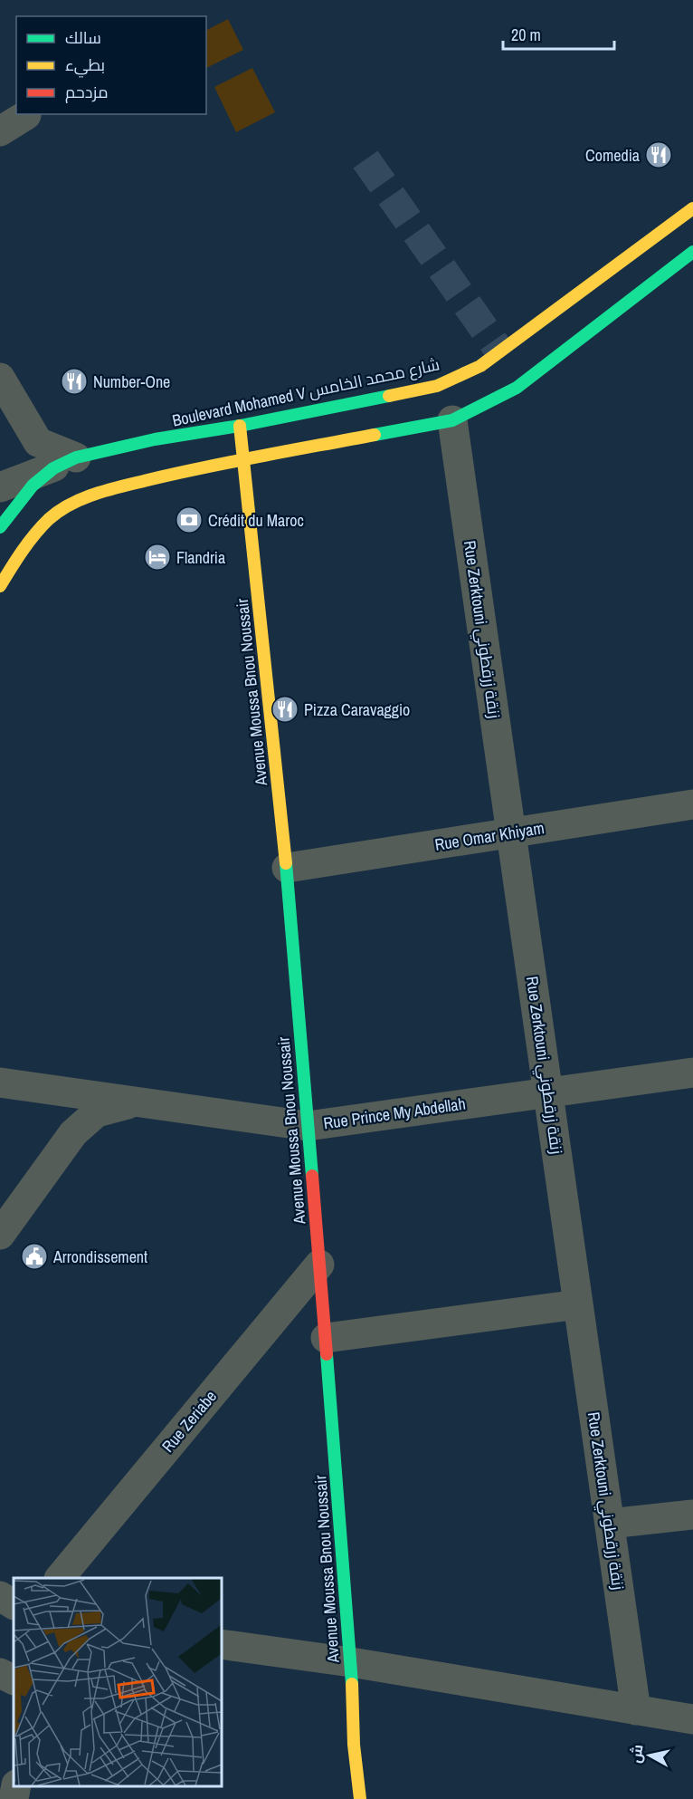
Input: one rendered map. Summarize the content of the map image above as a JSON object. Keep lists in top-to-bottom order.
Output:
{
  "streets": {
    "main road": ["Boulevard Mohamed V شارع محمد الخامس", "Avenue Moussa Bnou Noussair"],
    "street": [
      "Rue Zerktouni زنقة زرقطوني",
      "Rue Omar Khiyam",
      "Rue Prince My Abdellah",
      "Rue Zeriabe"
    ]
  },
  "crossings": [
    ["Boulevard Mohamed V شارع محمد الخامس", "Avenue Moussa Bnou Noussair"],
    ["Rue Zerktouni زنقة زرقطوني", "Rue Omar Khiyam"],
    ["Rue Zerktouni زنقة زرقطوني", "Rue Prince My Abdellah"],
    ["Avenue Moussa Bnou Noussair", "Rue Omar Khiyam"],
    ["Avenue Moussa Bnou Noussair", "Rue Prince My Abdellah"],
    ["Avenue Moussa Bnou Noussair", "Rue Zeriabe"]
  ],
  "places": {
    "restaurant": ["Comedia", "Number-One", "Pizza Caravaggio"],
    "bank": ["Crédit du Maroc"],
    "hotel": ["Flandria"],
    "public building": ["Arrondissement"]
  },
  "legend": ["سالك", "بطيء", "مزدحم"],
  "scale_bar": "20 m",
  "north": "left"
}
